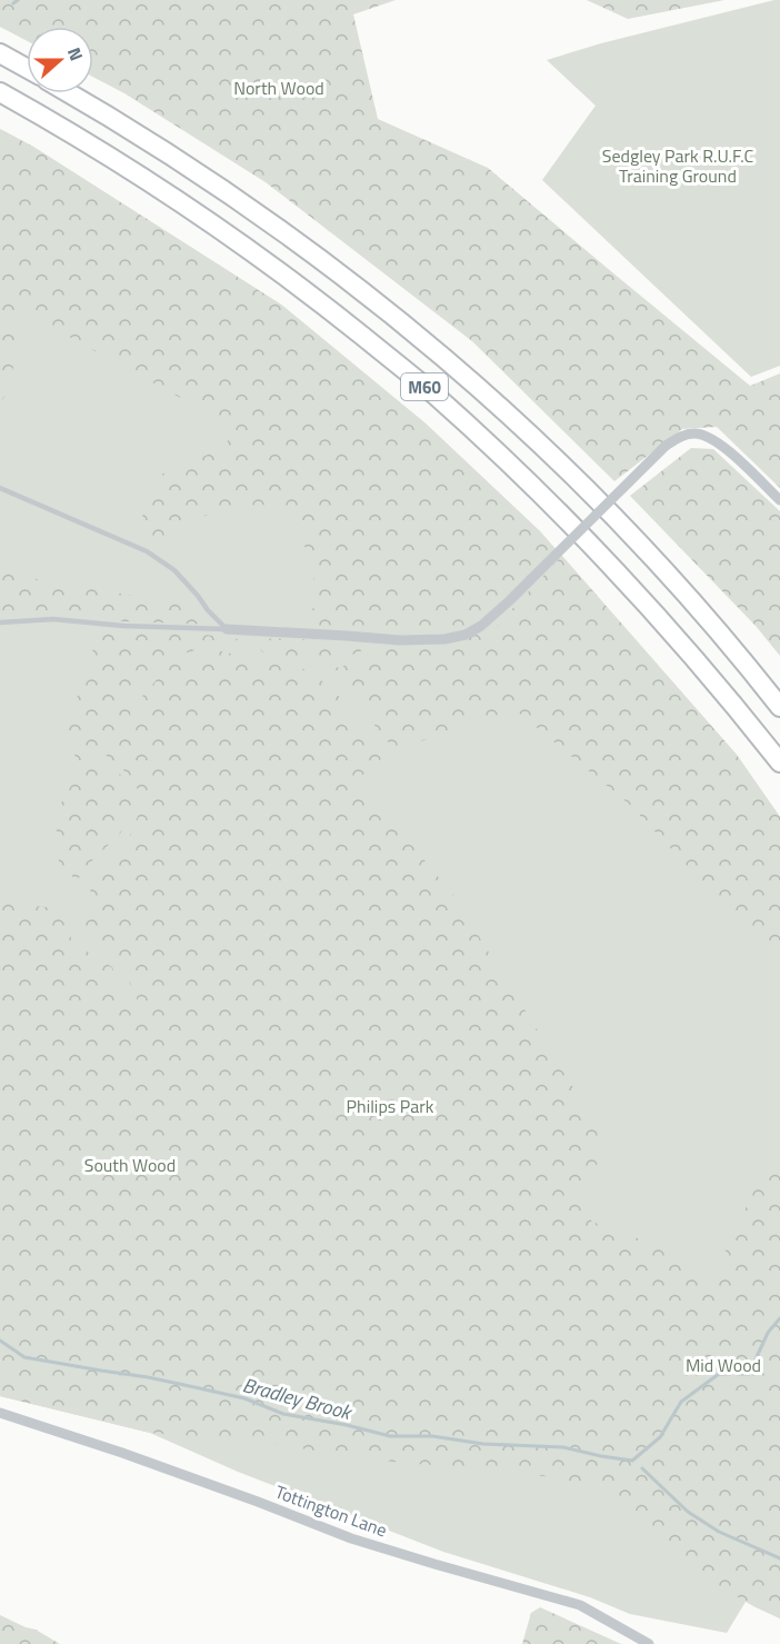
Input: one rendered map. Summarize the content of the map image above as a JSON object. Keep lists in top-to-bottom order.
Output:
{
  "streets": {
    "highway": ["M60"],
    "street": ["Tottington Lane"]
  },
  "water": ["Bradley Brook"],
  "parks": [
    "North Wood",
    "Sedgley Park R.U.F.C Training Ground",
    "Philips Park",
    "South Wood",
    "Mid Wood"
  ],
  "north": "right"
}
